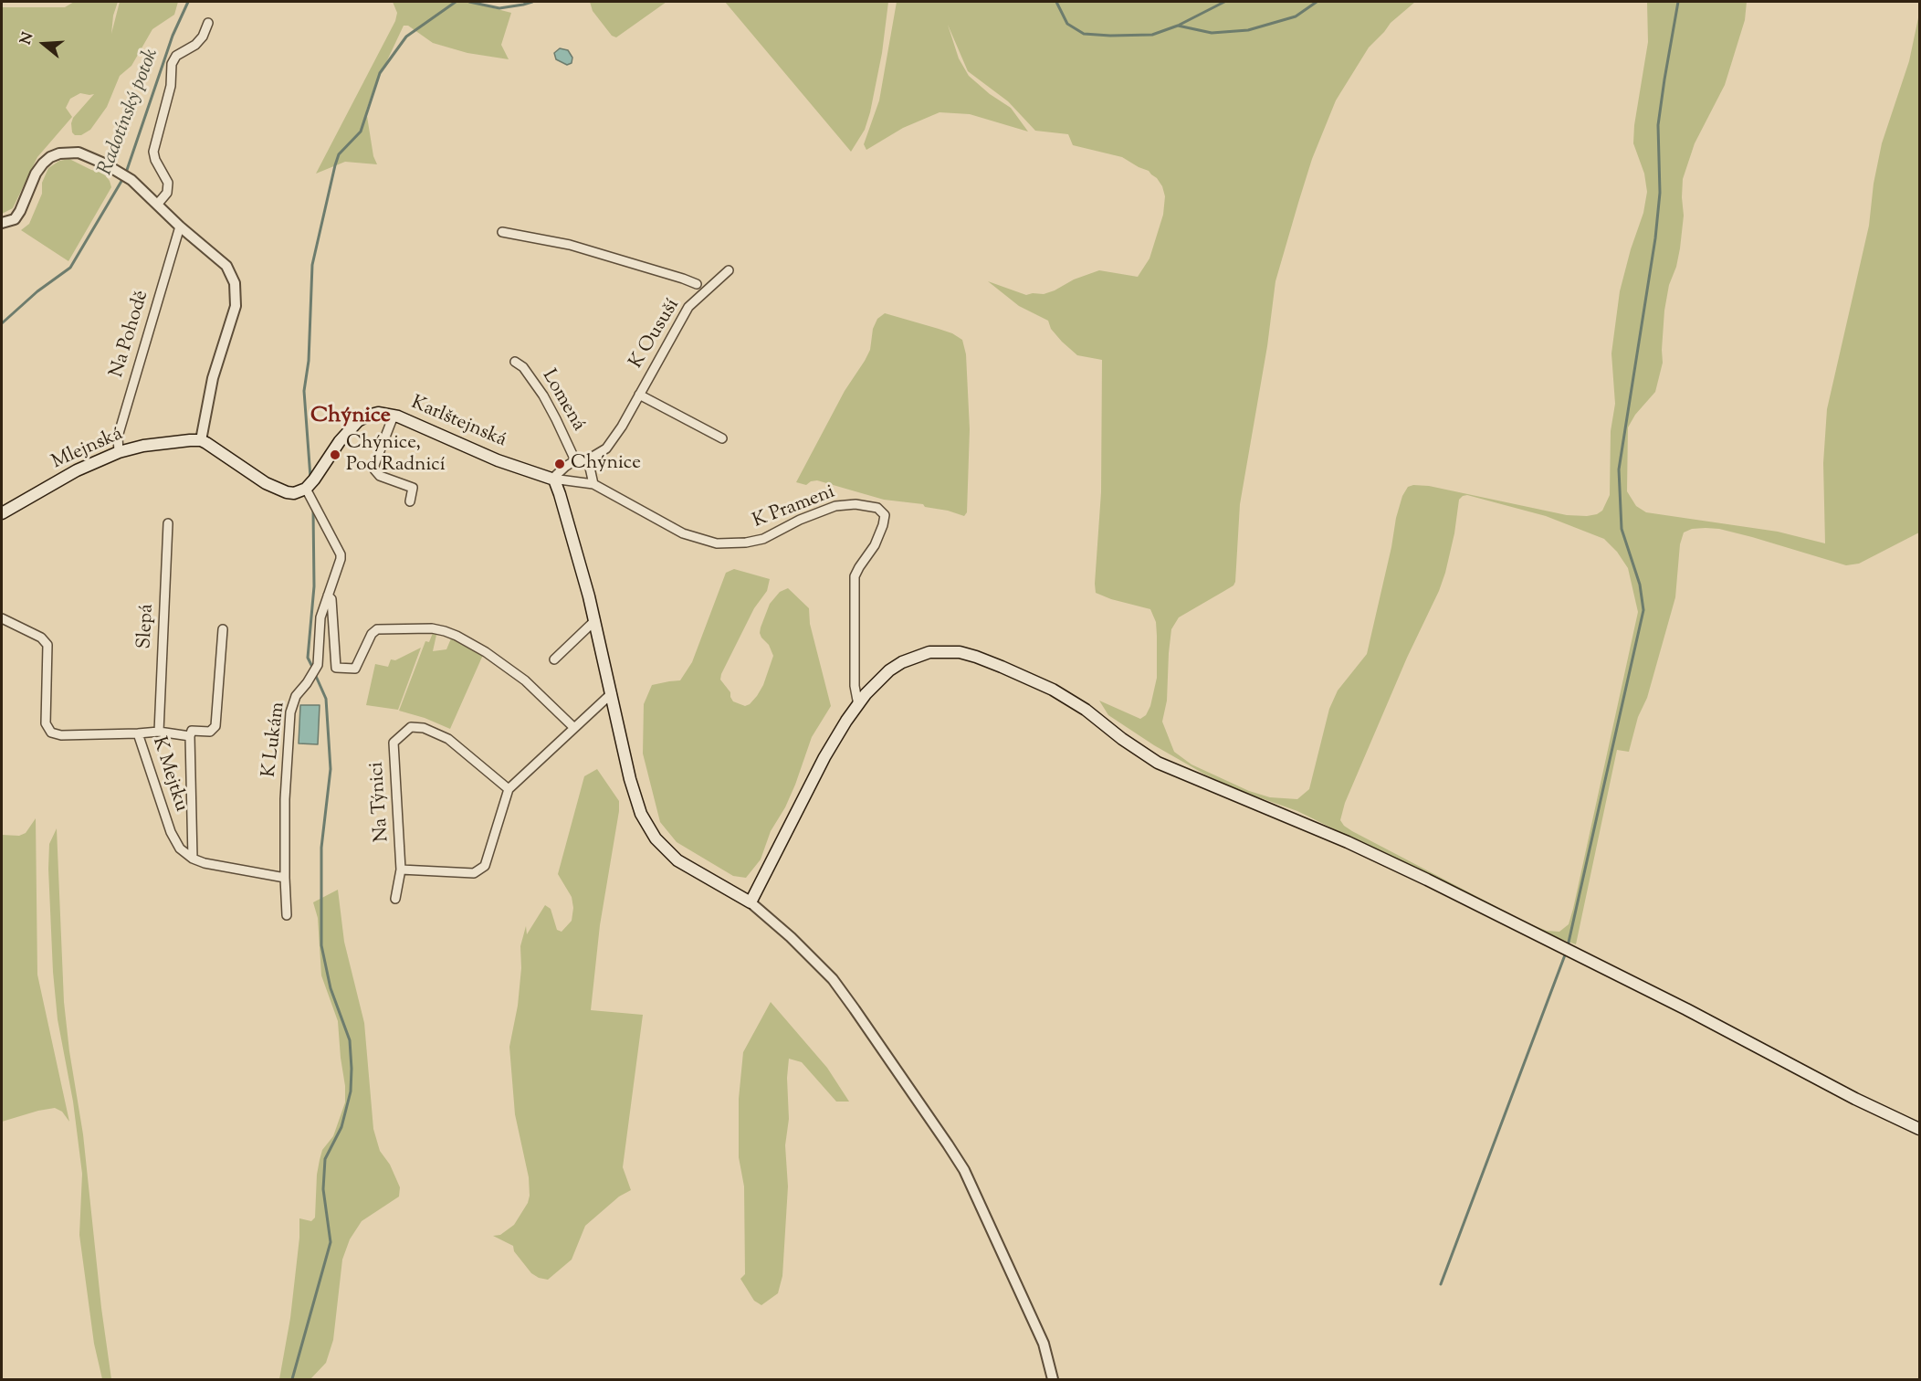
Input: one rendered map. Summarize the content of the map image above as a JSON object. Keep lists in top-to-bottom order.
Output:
{
  "streets": {
    "main road": ["Karlštejnská", "Mlejnská"],
    "street": [
      "Na Pohodě",
      "K Ousuší",
      "Lomená",
      "K Prameni",
      "Slepá",
      "K Lukám",
      "K Mejtku",
      "Na Týnici"
    ]
  },
  "crossings": [
    ["Na Pohodě", "Mlejnská"],
    ["Karlštejnská", "K Lukám"],
    ["Slepá", "K Mejtku"]
  ],
  "districts": ["Chýnice"],
  "water": ["Radotínský potok"],
  "places": ["Chýnice, Pod Radnicí", "Chýnice"],
  "north": "left"
}
